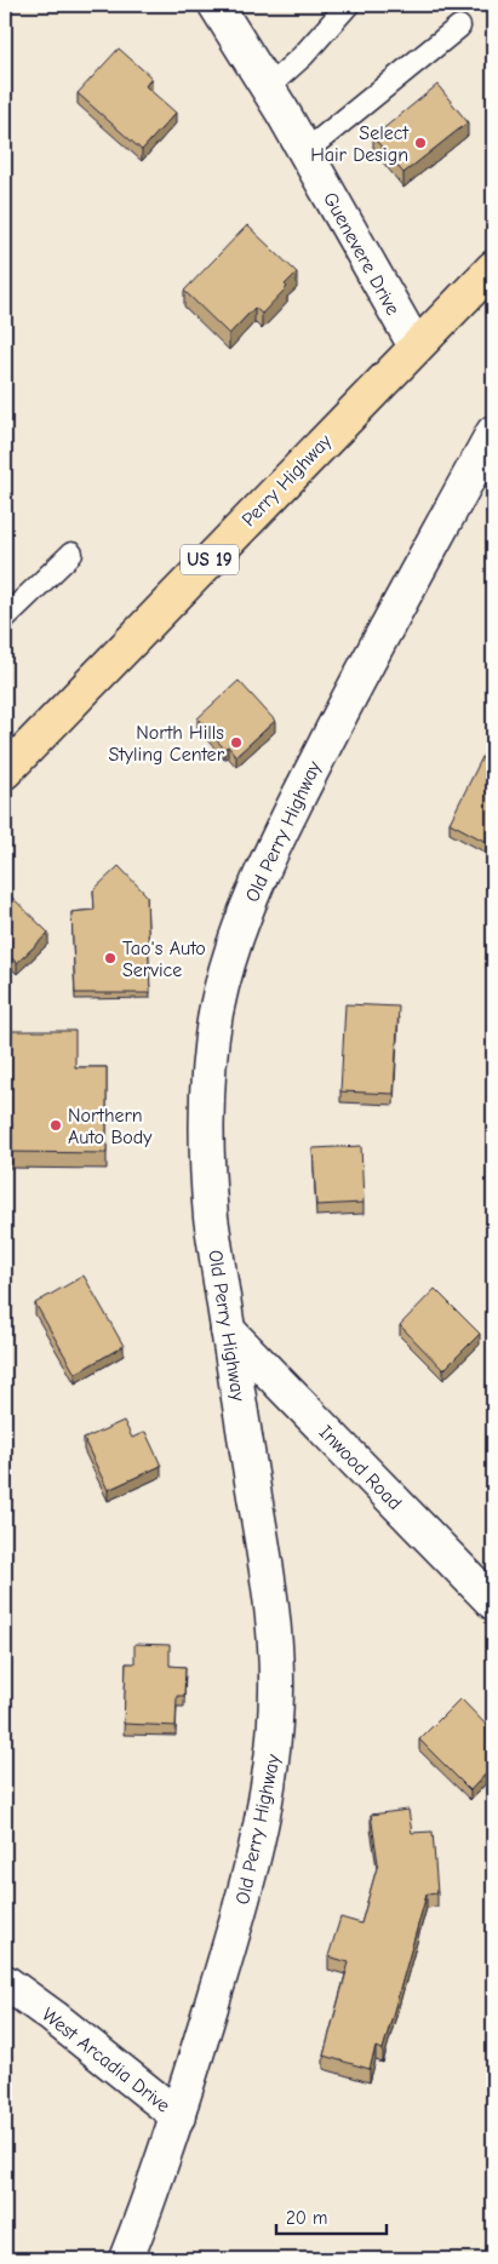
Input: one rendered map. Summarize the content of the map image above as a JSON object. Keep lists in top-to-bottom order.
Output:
{
  "streets": {
    "main road": ["Perry Highway", "US 19"],
    "street": [
      "Guenevere Drive",
      "Old Perry Highway",
      "Inwood Road",
      "West Arcadia Drive"
    ]
  },
  "crossings": [
    ["Guenevere Drive", "Perry Highway"],
    ["Old Perry Highway", "Inwood Road"],
    ["Old Perry Highway", "West Arcadia Drive"]
  ],
  "places": [
    "Select Hair Design",
    "North Hills Styling Center",
    "Tao's Auto Service",
    "Northern Auto Body"
  ],
  "scale_bar": "20 m"
}
